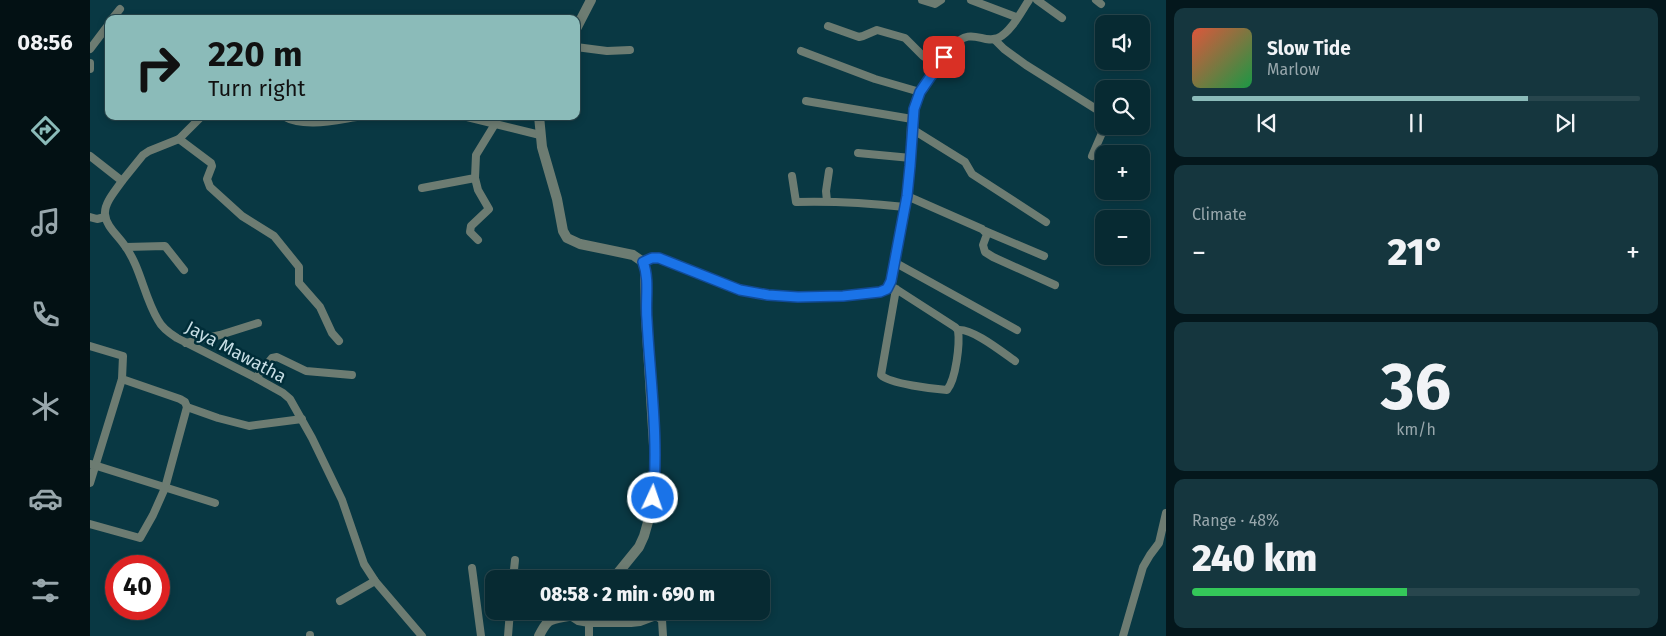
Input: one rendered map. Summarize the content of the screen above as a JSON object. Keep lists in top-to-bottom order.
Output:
{
  "streets": {
    "street": ["Jaya Mawatha"]
  },
  "page": {
    "tabs": "08:56",
    "map_buttons": ["+", "−"],
    "turn": ["220 m", "Turn right"],
    "song": ["Slow Tide", "Marlow"],
    "tile": [
      "Climate",
      ["36", "km/h"],
      ["Range · 48%", "240 km"]
    ],
    "heat": ["−", "21°", "+"],
    "limit": "40",
    "trip": "08:58 · 2 min · 690 m"
  }
}
